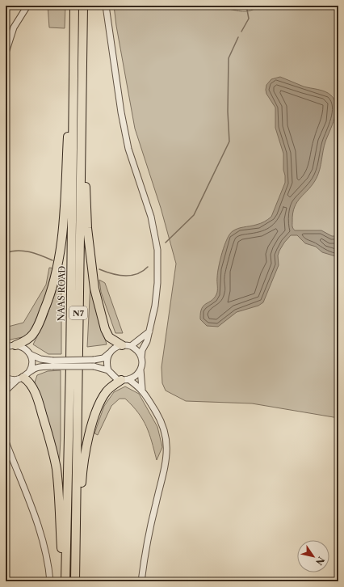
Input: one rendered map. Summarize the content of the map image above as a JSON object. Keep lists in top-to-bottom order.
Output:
{
  "streets": {
    "highway": ["NAAS ROAD", "N7"]
  },
  "crossings": [
    ["NAAS ROAD", "N7"]
  ],
  "north": "bottom right"
}
